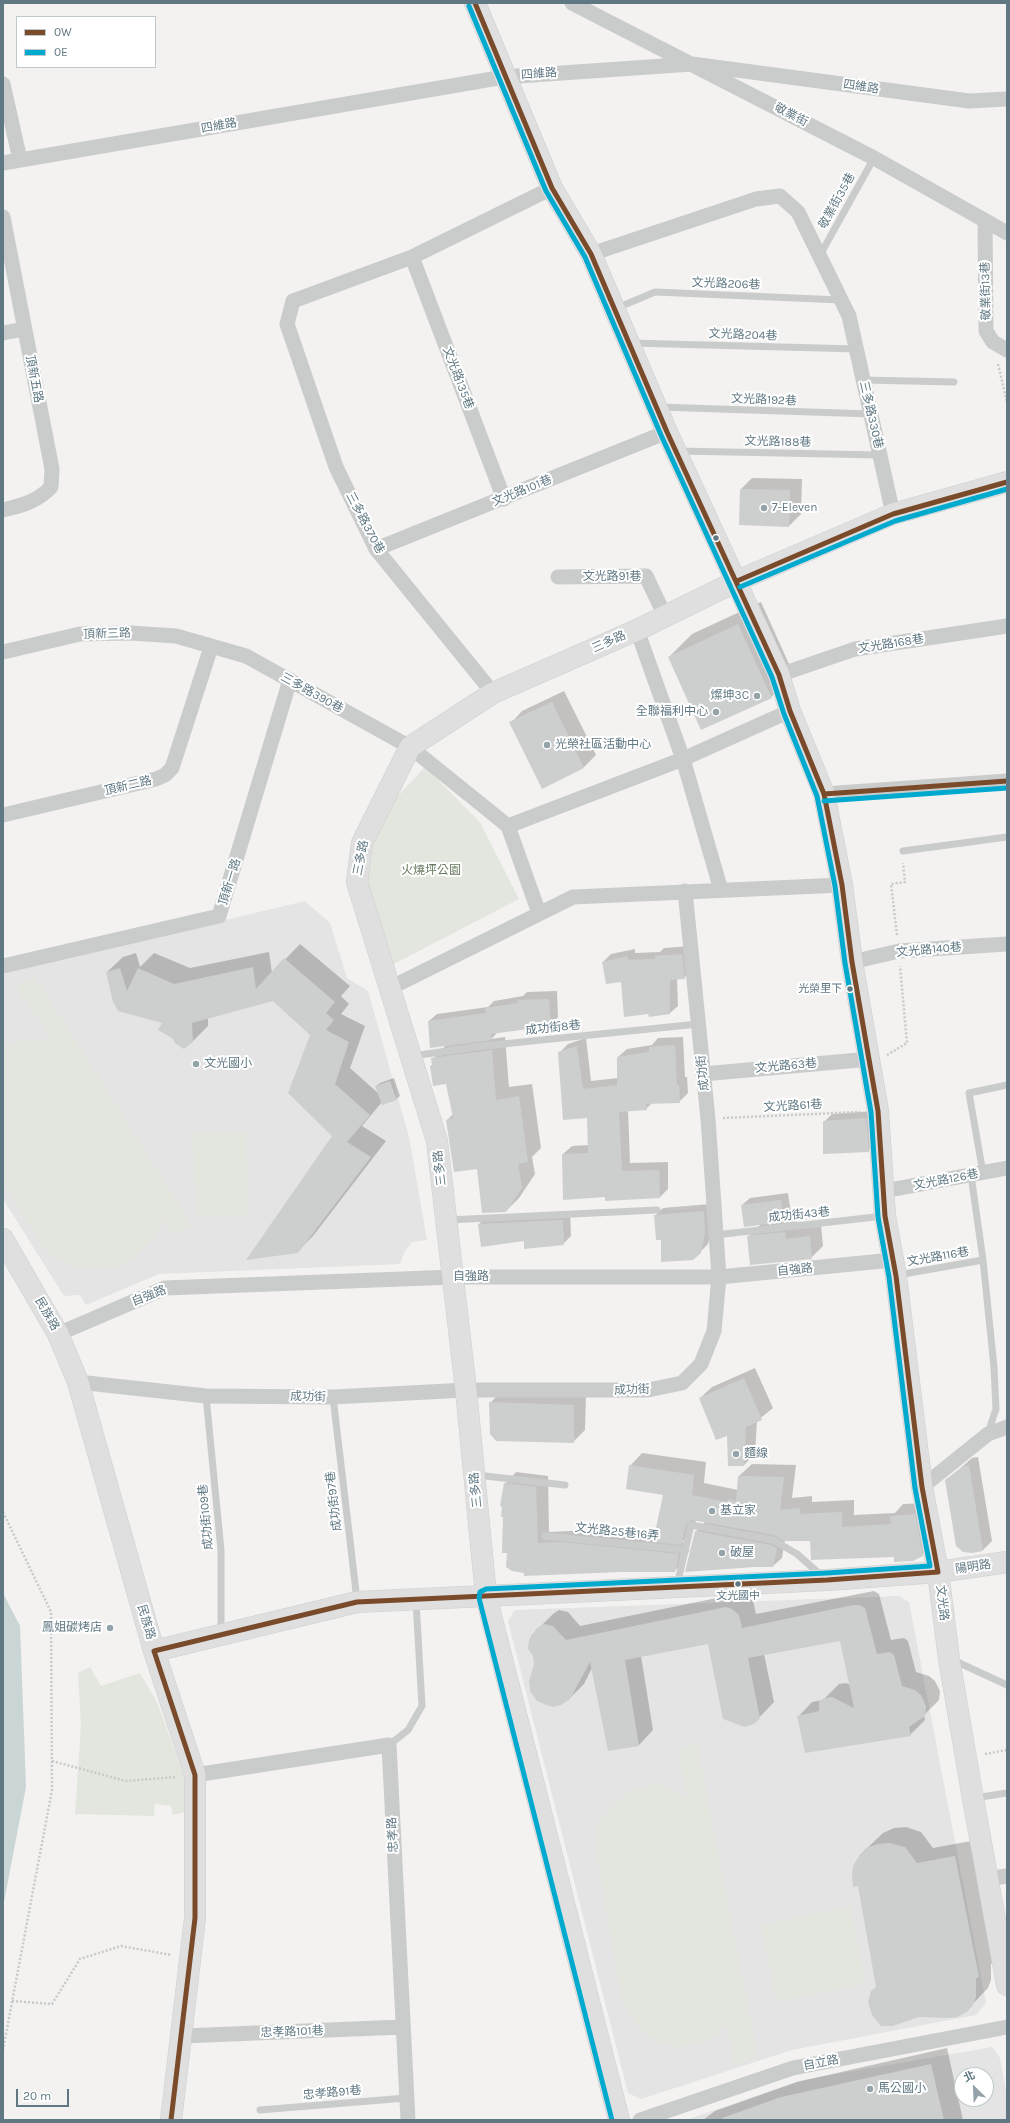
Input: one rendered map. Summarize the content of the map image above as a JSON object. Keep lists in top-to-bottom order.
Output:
{
  "streets": {
    "street": [
      "四維路",
      "敬業街",
      "敬業街13巷",
      "文光路135巷",
      "頂新五路",
      "三多路330巷",
      "文光路101巷",
      "三多路370巷",
      "文光路91巷",
      "頂新三路",
      "三多路",
      "文光路168巷",
      "三多路390巷",
      "頂新二路",
      "頂新一路",
      "文光路140巷",
      "文光路63巷",
      "成功街",
      "文光路126巷",
      "自強路",
      "民族路",
      "陽明路",
      "文光路",
      "忠孝路",
      "忠孝路101巷",
      "自立路"
    ],
    "lane": [
      "敬業街35巷",
      "文光路206巷",
      "文光路204巷",
      "文光路192巷",
      "文光路188巷",
      "成功街8巷",
      "成功街43巷",
      "文光路116巷",
      "成功街97巷",
      "成功街109巷",
      "文光路25巷16弄",
      "忠孝路91巷"
    ],
    "path": ["文光路61巷"]
  },
  "crossings": [
    ["四維路", "敬業街"],
    ["四維路", "文光路"],
    ["敬業街", "敬業街35巷"],
    ["敬業街", "敬業街13巷"],
    ["敬業街35巷", "三多路330巷"],
    ["文光路206巷", "三多路330巷"],
    ["文光路206巷", "文光路"],
    ["文光路204巷", "三多路330巷"],
    ["文光路204巷", "文光路"],
    ["文光路135巷", "文光路101巷"],
    ["文光路135巷", "三多路370巷"],
    ["文光路192巷", "三多路330巷"],
    ["文光路192巷", "文光路"],
    ["三多路330巷", "文光路188巷"],
    ["三多路330巷", "三多路"],
    ["三多路330巷", "文光路"],
    ["文光路188巷", "文光路"],
    ["文光路101巷", "三多路370巷"],
    ["文光路101巷", "文光路"],
    ["三多路370巷", "三多路"],
    ["文光路91巷", "三多路"],
    ["頂新三路", "三多路390巷"],
    ["頂新三路", "頂新二路"],
    ["三多路", "三多路390巷"],
    ["三多路", "成功街8巷"],
    ["三多路", "成功街"],
    ["三多路", "自強路"],
    ["三多路", "陽明路"],
    ["三多路", "文光路"],
    ["文光路168巷", "文光路"],
    ["三多路390巷", "頂新二路"],
    ["三多路390巷", "頂新一路"],
    ["文光路140巷", "文光路"],
    ["成功街8巷", "成功街"],
    ["文光路63巷", "成功街"],
    ["文光路63巷", "文光路"],
    ["成功街", "文光路61巷"],
    ["成功街", "成功街43巷"],
    ["成功街", "自強路"],
    ["成功街", "民族路"],
    ["成功街", "成功街97巷"],
    ["成功街", "成功街109巷"],
    ["文光路61巷", "文光路"],
    ["文光路126巷", "文光路"],
    ["成功街43巷", "文光路"],
    ["文光路116巷", "自強路"],
    ["文光路116巷", "文光路"],
    ["自強路", "民族路"],
    ["自強路", "文光路"],
    ["民族路", "陽明路"],
    ["民族路", "忠孝路101巷"],
    ["成功街97巷", "陽明路"],
    ["成功街109巷", "陽明路"],
    ["陽明路", "文光路"],
    ["忠孝路", "忠孝路101巷"],
    ["忠孝路", "忠孝路91巷"]
  ],
  "parks": ["火燒坪公園"],
  "places": [
    "7-Eleven",
    "燦坤3C",
    "全聯福利中心",
    "光榮社區活動中心",
    "光榮里下",
    "文光國小",
    "麵線",
    "基立家",
    "破屋",
    "文光國中",
    "鳳姐碳烤店",
    "馬公國小"
  ],
  "lines": ["transit line 0W", "transit line 0E"],
  "legend": ["0W", "0E"],
  "scale_bar": "20 m",
  "north": "top left"
}
